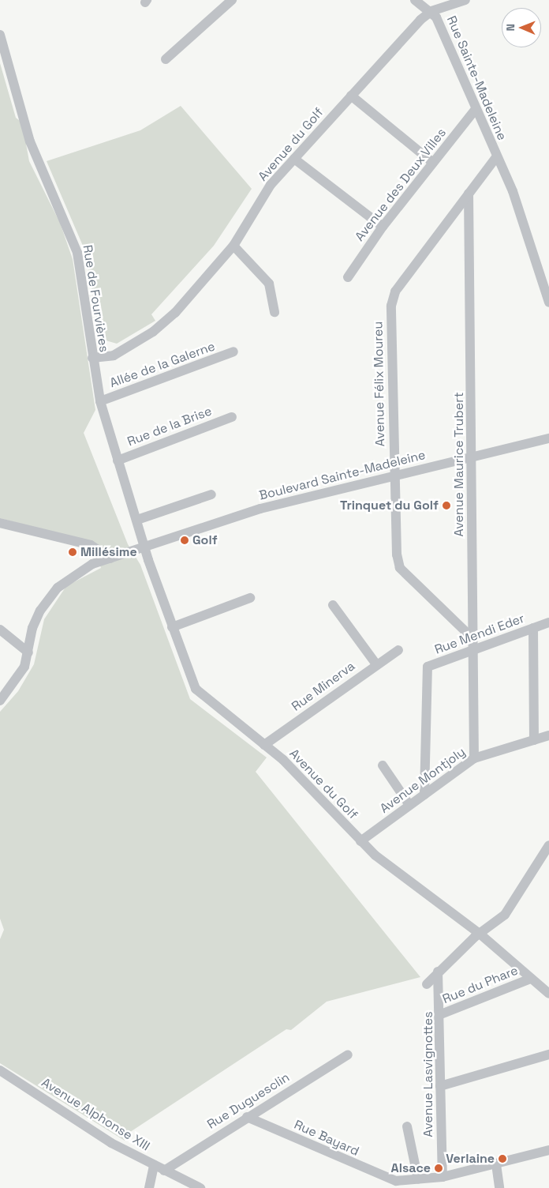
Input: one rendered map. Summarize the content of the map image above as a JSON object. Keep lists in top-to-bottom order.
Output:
{
  "streets": {
    "street": [
      "Rue Sainte-Madeleine",
      "Avenue du Golf",
      "Avenue des Deux Villes",
      "Rue de Fourvières",
      "Allée de la Galerne",
      "Avenue Félix Moureu",
      "Rue de la Brise",
      "Avenue Maurice Trubert",
      "Boulevard Sainte-Madeleine",
      "Rue Mendi Eder",
      "Rue Minerva",
      "Avenue Montjoly",
      "Rue du Phare",
      "Avenue Lasvignottes",
      "Rue Duguesclin",
      "Avenue Alphonse XIII",
      "Rue Bayard"
    ]
  },
  "crossings": [
    ["Rue Sainte-Madeleine", "Avenue du Golf"],
    ["Rue Sainte-Madeleine", "Avenue des Deux Villes"],
    ["Rue Sainte-Madeleine", "Avenue Félix Moureu"],
    ["Avenue du Golf", "Rue de Fourvières"],
    ["Avenue du Golf", "Boulevard Sainte-Madeleine"],
    ["Avenue du Golf", "Rue Minerva"],
    ["Avenue du Golf", "Avenue Montjoly"],
    ["Avenue du Golf", "Rue du Phare"],
    ["Rue de Fourvières", "Allée de la Galerne"],
    ["Rue de Fourvières", "Rue de la Brise"],
    ["Rue de Fourvières", "Boulevard Sainte-Madeleine"],
    ["Avenue Félix Moureu", "Avenue Maurice Trubert"],
    ["Avenue Félix Moureu", "Boulevard Sainte-Madeleine"],
    ["Avenue Maurice Trubert", "Boulevard Sainte-Madeleine"],
    ["Avenue Maurice Trubert", "Rue Mendi Eder"],
    ["Avenue Maurice Trubert", "Avenue Montjoly"],
    ["Rue Mendi Eder", "Avenue Montjoly"],
    ["Rue du Phare", "Avenue Lasvignottes"],
    ["Rue Duguesclin", "Avenue Alphonse XIII"],
    ["Rue Duguesclin", "Rue Bayard"]
  ],
  "places": [
    "Trinquet du Golf",
    "Golf",
    "Millésime",
    "Verlaine",
    "Alsace"
  ],
  "north": "left"
}
